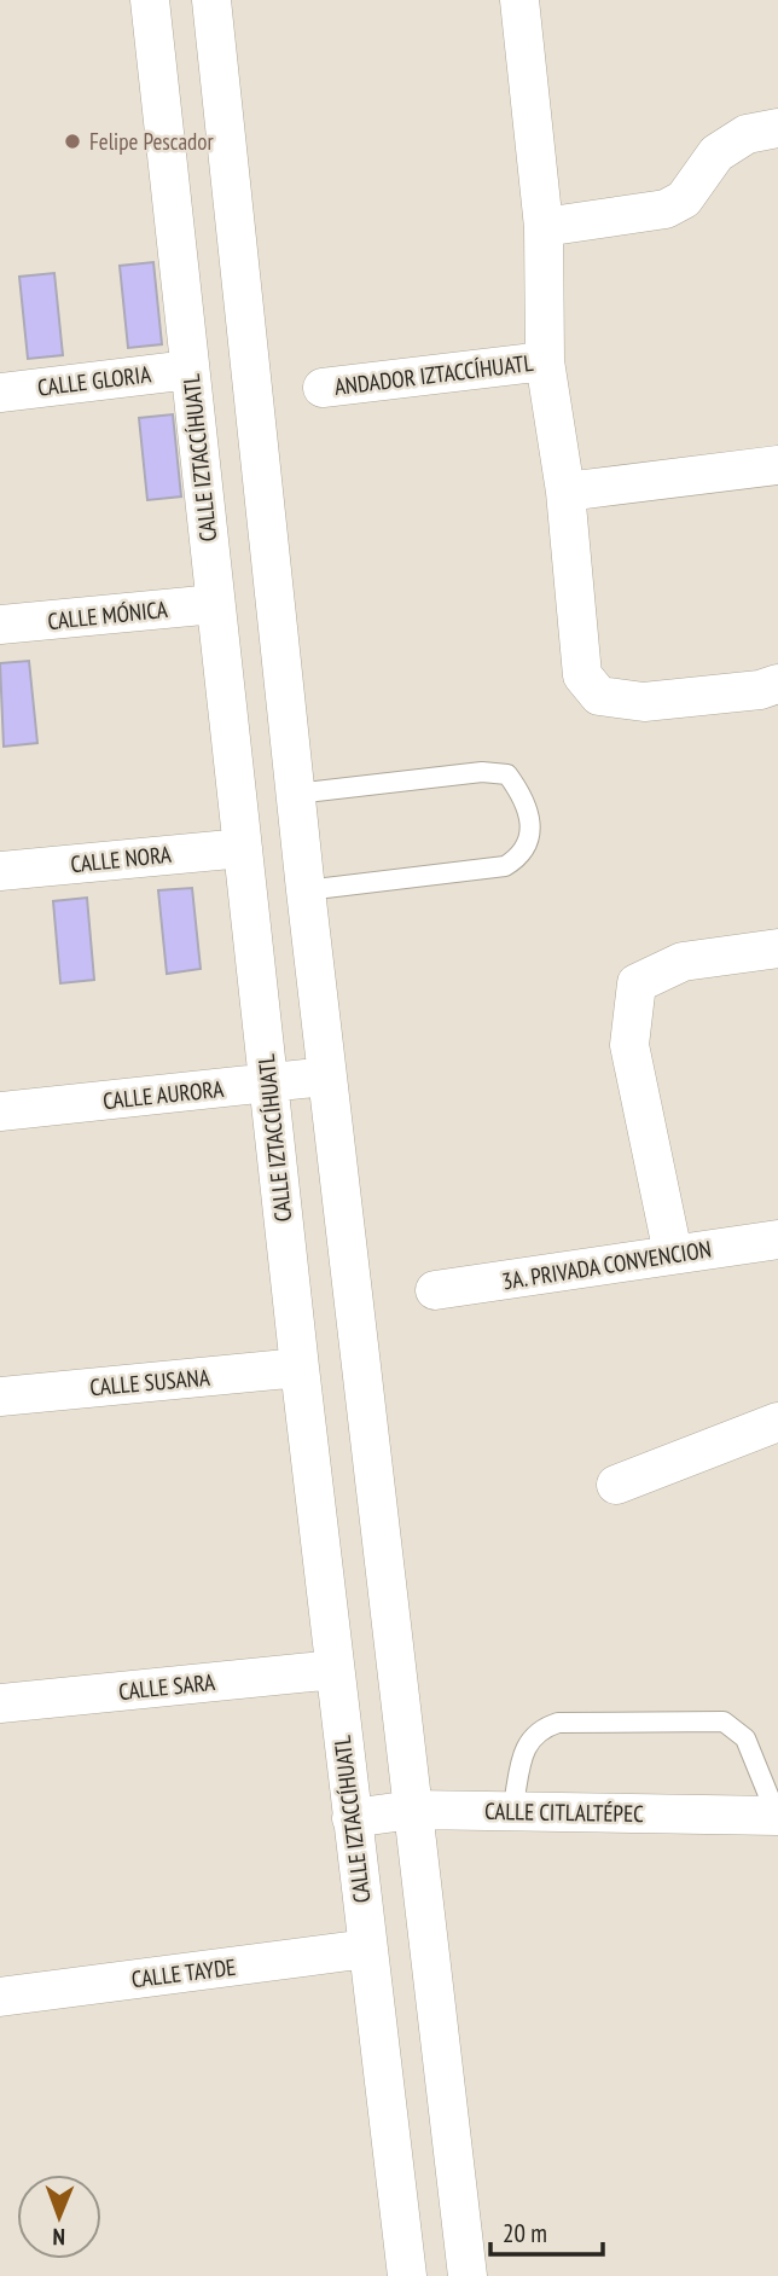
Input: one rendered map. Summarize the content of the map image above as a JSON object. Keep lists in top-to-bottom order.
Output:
{
  "streets": {
    "street": [
      "ANDADOR IZTACCÍHUATL",
      "CALLE GLORIA",
      "CALLE IZTACCÍHUATL",
      "CALLE MÓNICA",
      "CALLE NORA",
      "CALLE AURORA",
      "3A. PRIVADA CONVENCION",
      "CALLE SUSANA",
      "CALLE SARA",
      "CALLE CITLALTÉPEC",
      "CALLE TAYDE"
    ]
  },
  "crossings": [
    ["CALLE GLORIA", "CALLE IZTACCÍHUATL"],
    ["CALLE IZTACCÍHUATL", "CALLE MÓNICA"],
    ["CALLE IZTACCÍHUATL", "CALLE NORA"],
    ["CALLE IZTACCÍHUATL", "CALLE AURORA"],
    ["CALLE IZTACCÍHUATL", "CALLE SUSANA"],
    ["CALLE IZTACCÍHUATL", "CALLE SARA"],
    ["CALLE IZTACCÍHUATL", "CALLE CITLALTÉPEC"],
    ["CALLE IZTACCÍHUATL", "CALLE TAYDE"]
  ],
  "places": ["Felipe Pescador"],
  "scale_bar": "20 m",
  "north": "bottom"
}
